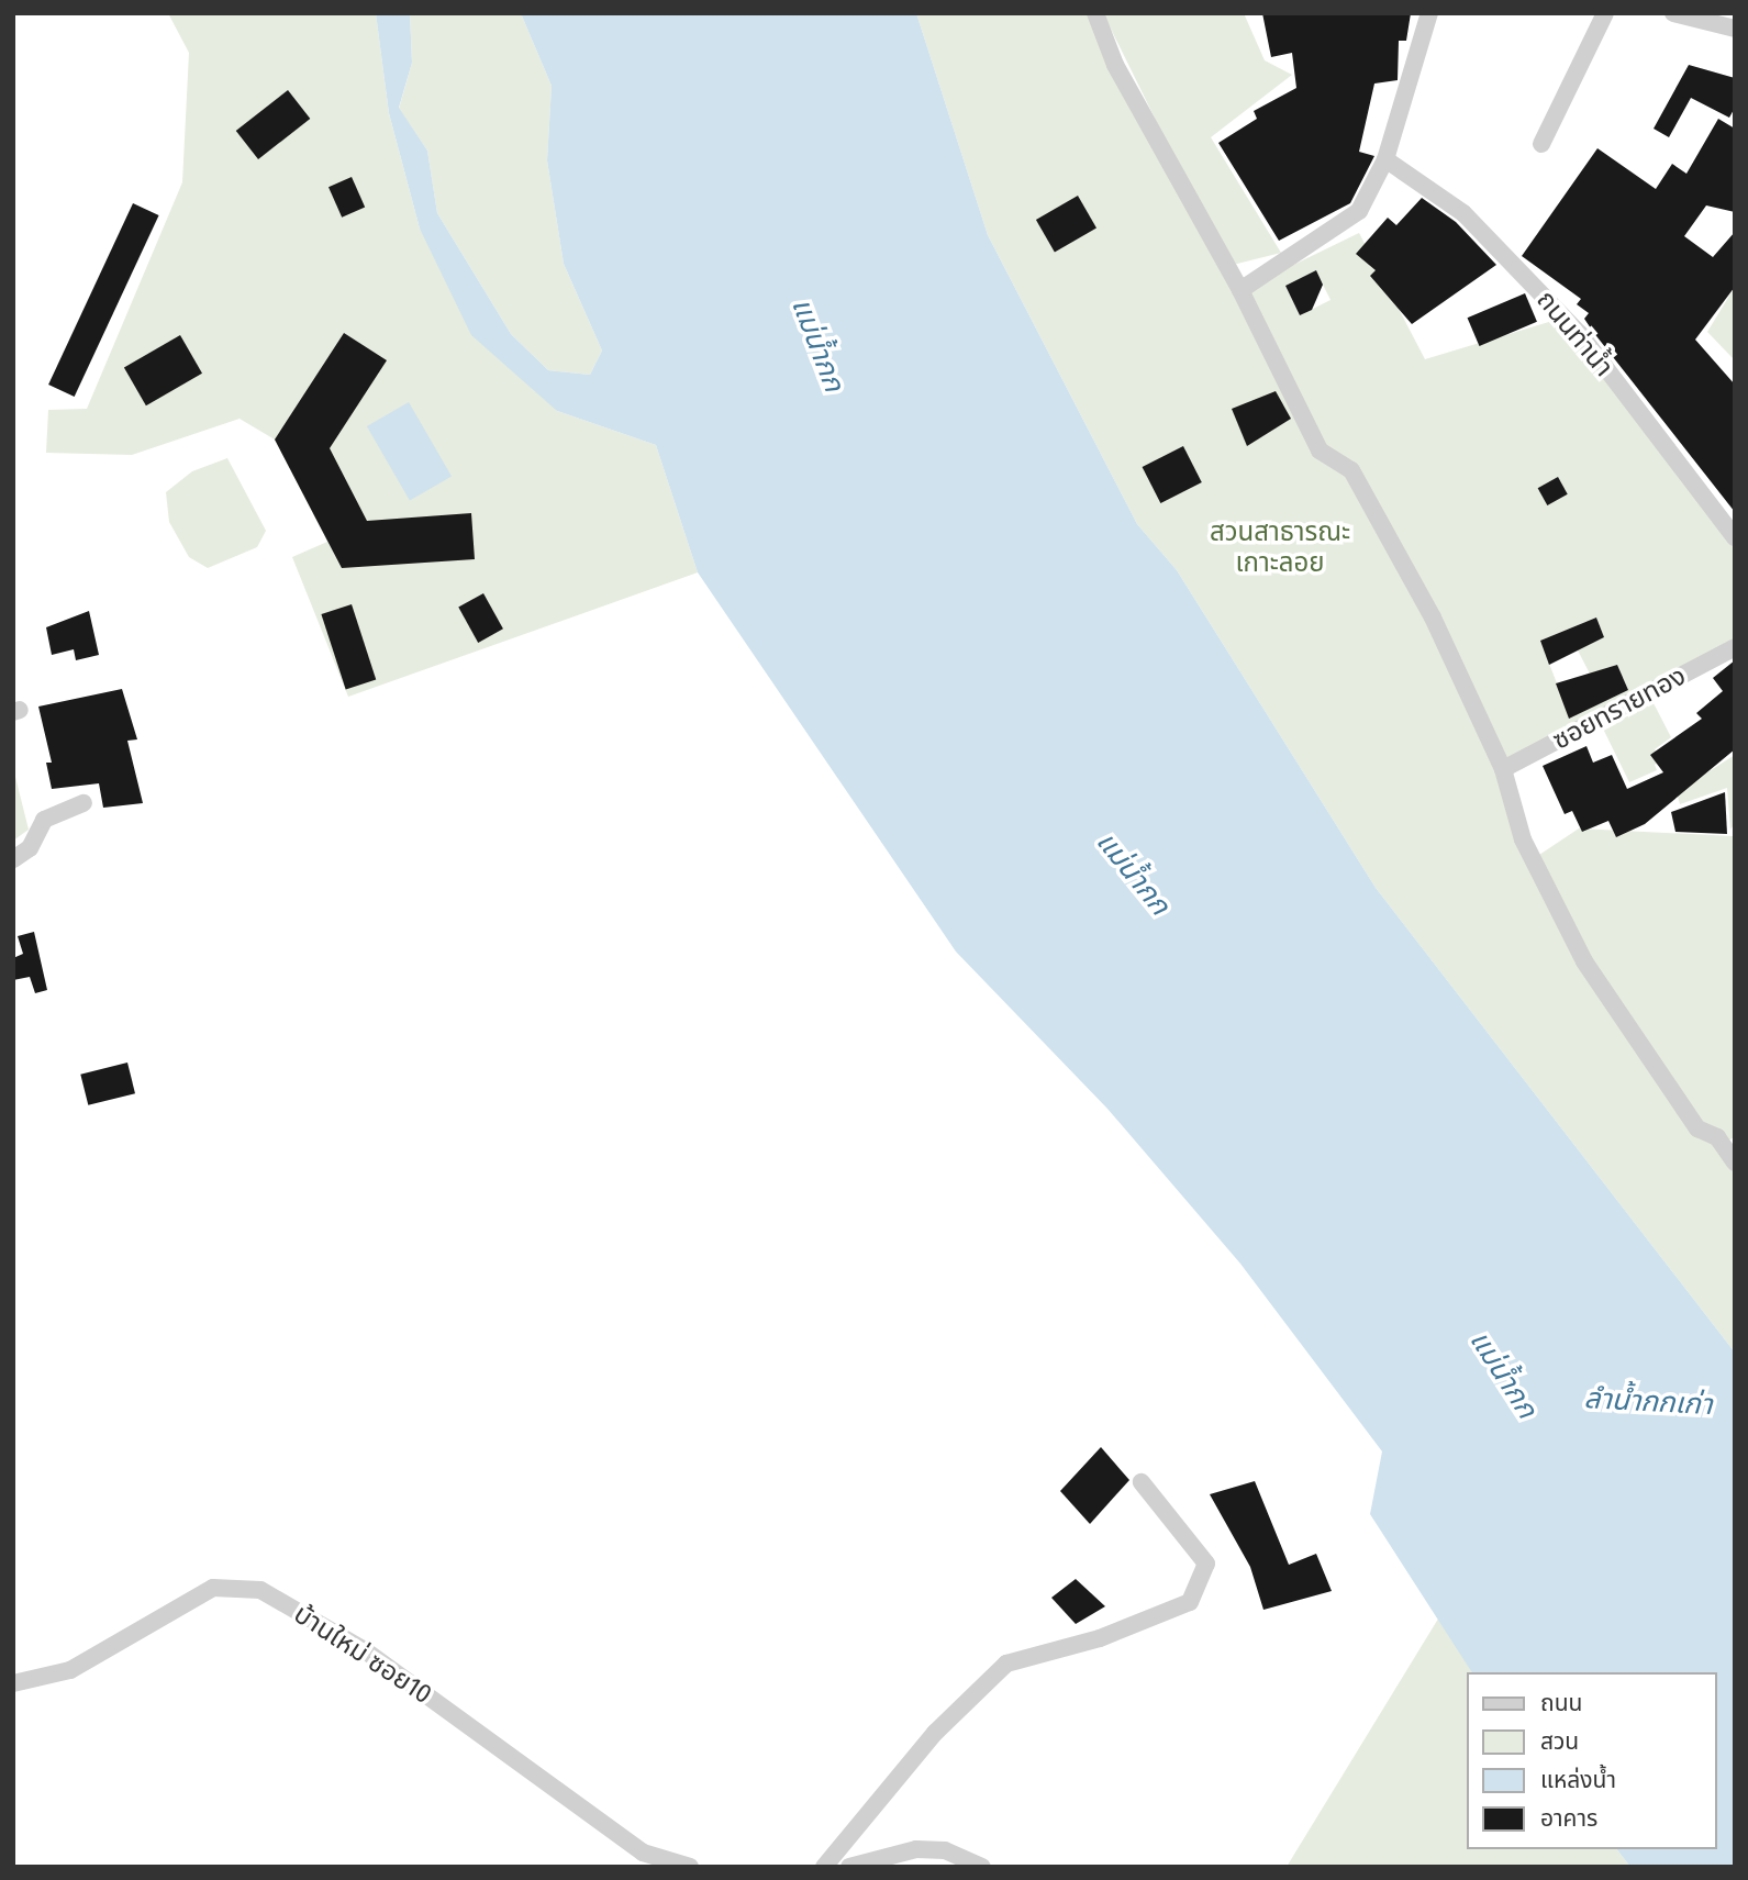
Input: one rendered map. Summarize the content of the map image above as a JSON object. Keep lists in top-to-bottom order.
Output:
{
  "streets": {
    "street": ["ถนนท่าน้ำ", "ซอยทรายทอง", "บ้านใหม่ ซอย10"]
  },
  "water": ["แม่น้ำกก", "ลำน้ำกกเก่า"],
  "parks": ["สวนสาธารณะ เกาะลอย"],
  "legend": [
    "ถนน",
    "สวน",
    "แหล่งน้ำ",
    "อาคาร"
  ]
}
